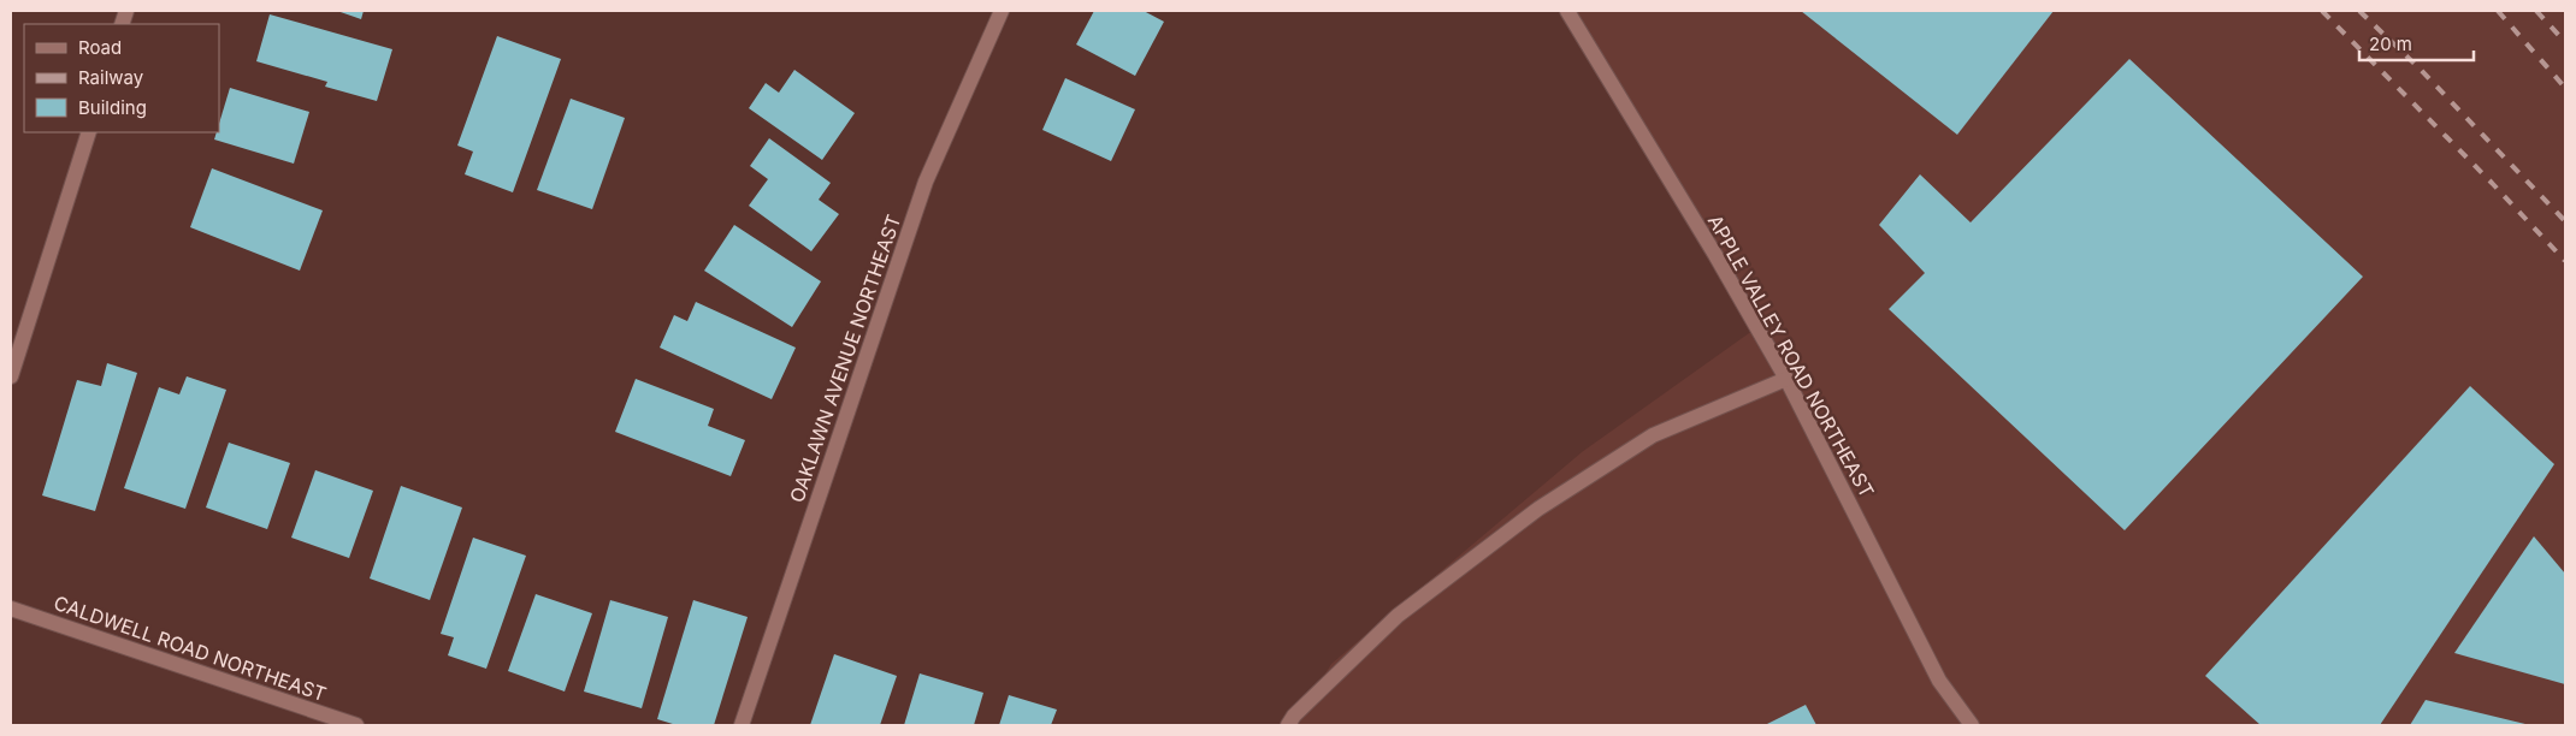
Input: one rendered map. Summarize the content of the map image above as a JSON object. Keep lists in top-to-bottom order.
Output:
{
  "streets": {
    "street": ["APPLE VALLEY ROAD NORTHEAST", "OAKLAWN AVENUE NORTHEAST", "CALDWELL ROAD NORTHEAST"]
  },
  "legend": ["Road", "Railway", "Building"],
  "scale_bar": "20 m"
}
